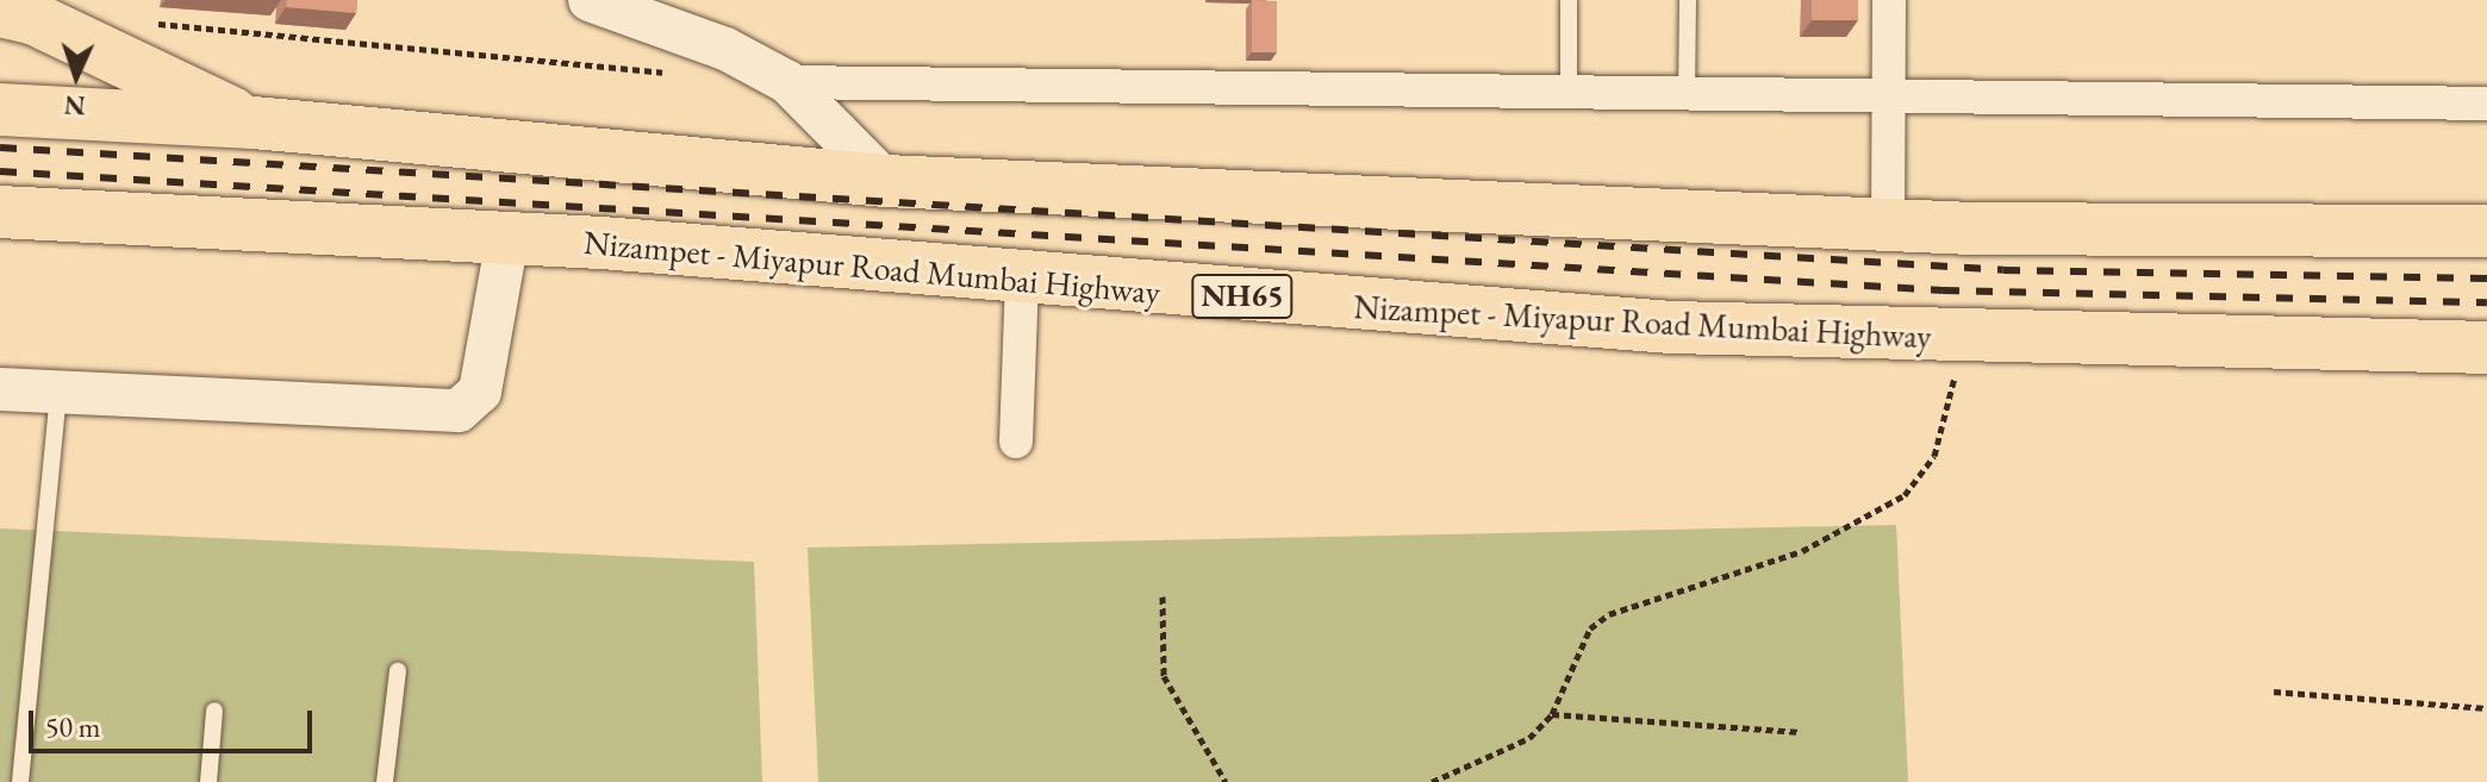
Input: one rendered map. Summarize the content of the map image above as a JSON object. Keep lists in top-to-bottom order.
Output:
{
  "streets": {
    "highway": ["Nizampet - Miyapur Road Mumbai Highway", "NH65"]
  },
  "scale_bar": "50 m",
  "north": "bottom"
}
